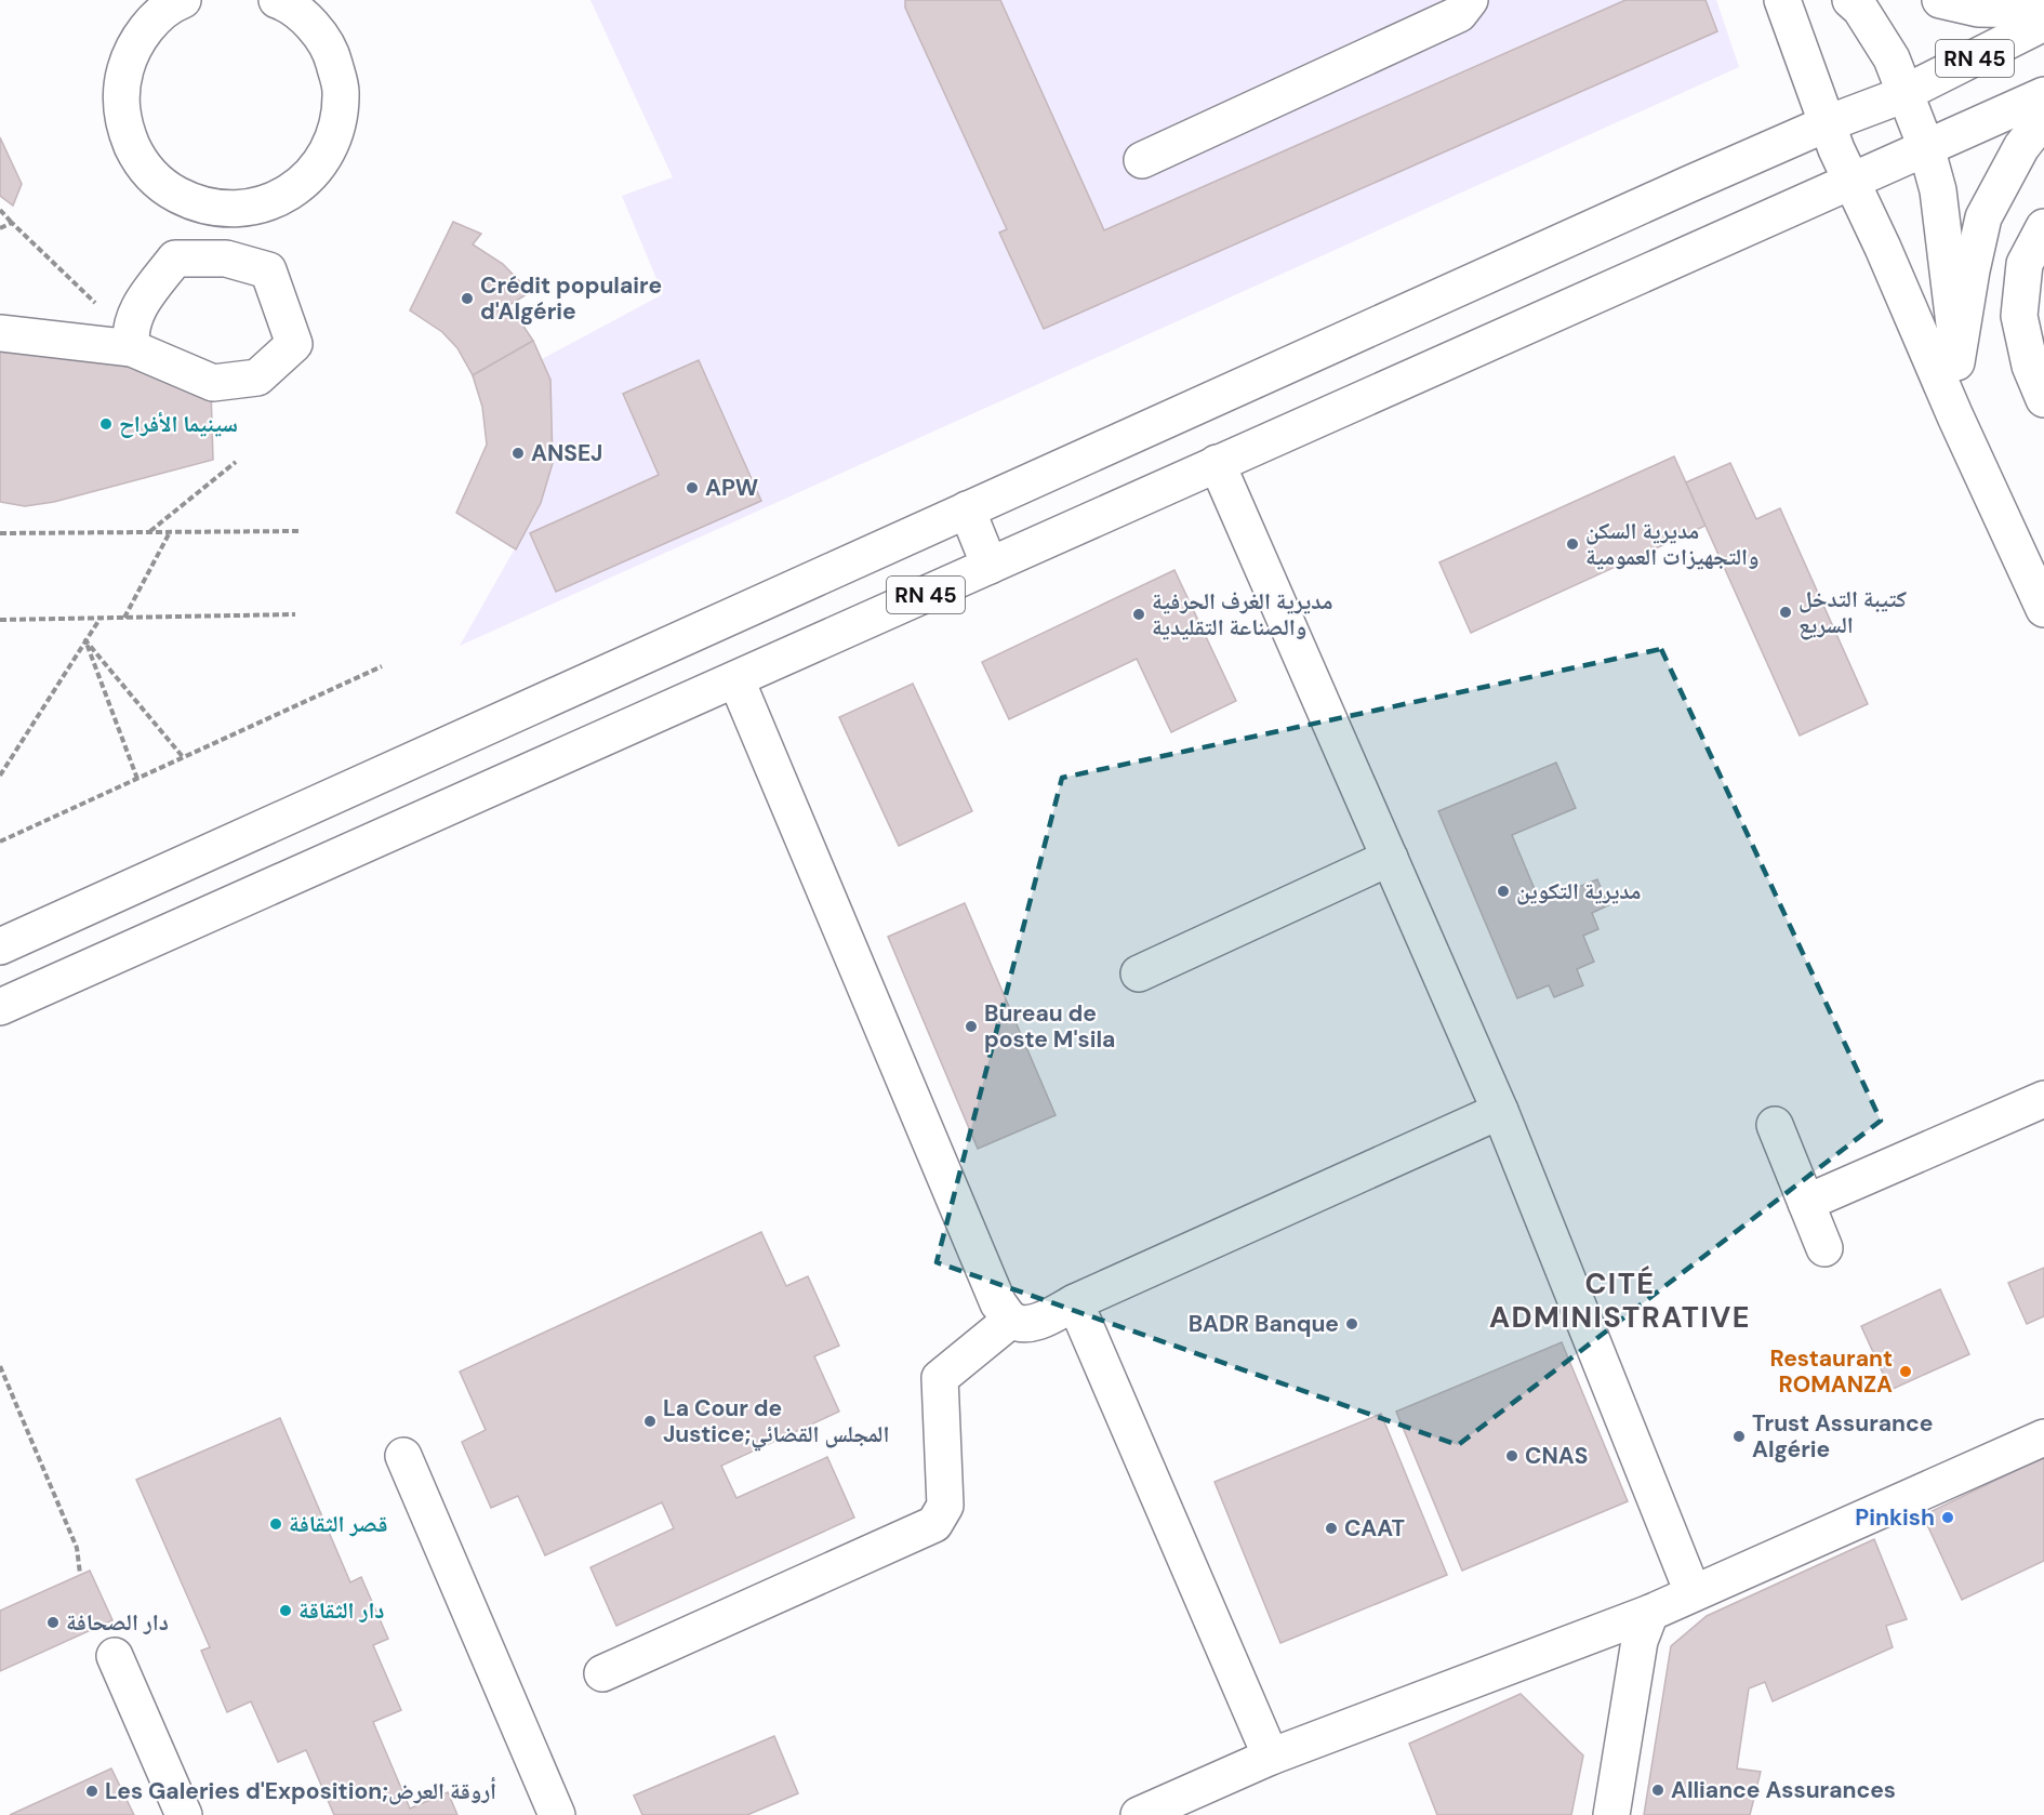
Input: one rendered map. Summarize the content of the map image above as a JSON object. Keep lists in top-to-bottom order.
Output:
{
  "streets": {
    "main road": ["RN 45"]
  },
  "districts": ["CITÉ ADMINISTRATIVE"],
  "places": [
    "Crédit populaire d'Algérie",
    "سينيما الأفراح",
    "ANSEJ",
    "APW",
    "مديرية السكن والتجهيزات العمومية",
    "كتيبة التدخل السريع",
    "مديرية الغرف الحرفية والصناعة التقليدية",
    "مديرية التكوين",
    "Bureau de poste M'sila",
    "BADR Banque",
    "Restaurant ROMANZA",
    "La Cour de Justice;المجلس القضائي",
    "Trust Assurance Algérie",
    "CNAS",
    "Pinkish",
    "قصر الثقافة",
    "CAAT",
    "دار الثقاقة",
    "دار الصحافة",
    "Alliance Assurances",
    "Les Galeries d'Exposition;أروقة العرض"
  ]
}
